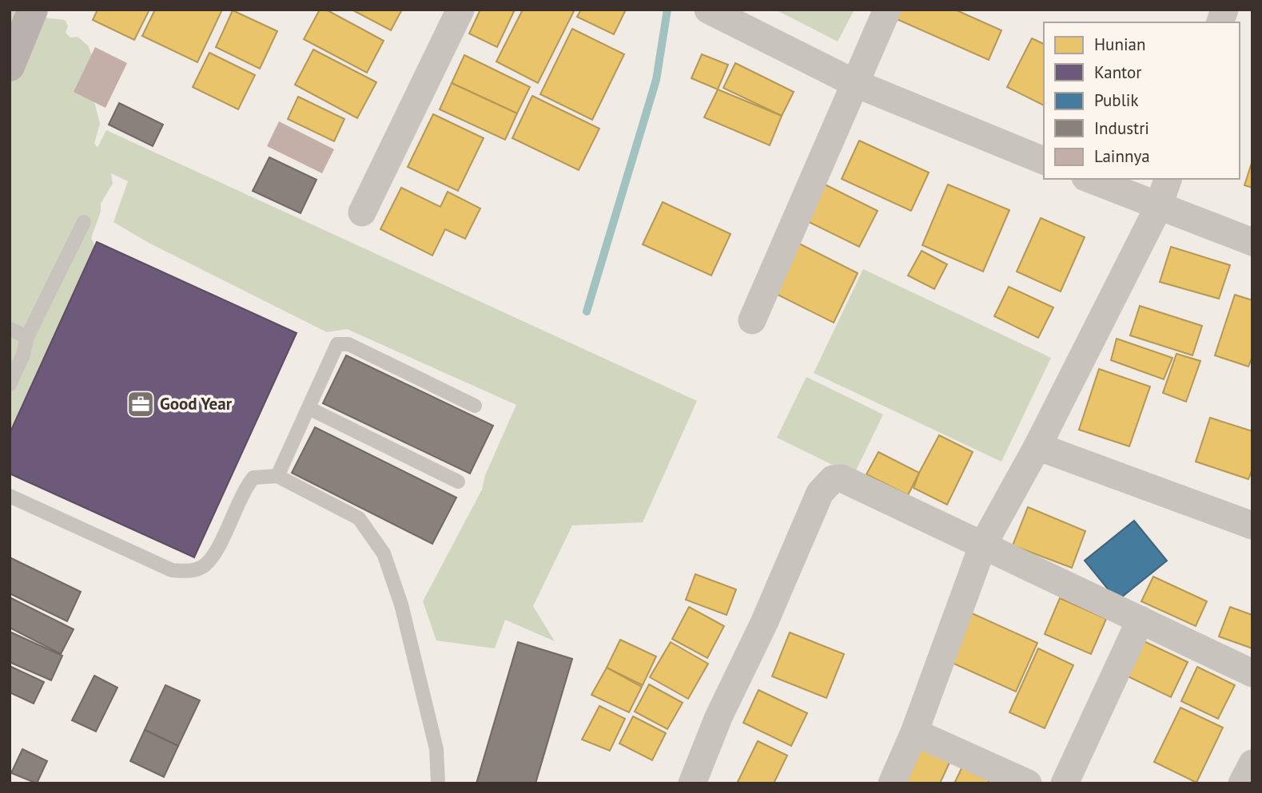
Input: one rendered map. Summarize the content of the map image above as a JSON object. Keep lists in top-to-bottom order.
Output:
{
  "places": {
    "office": ["Good Year"]
  },
  "legend": [
    "Hunian",
    "Kantor",
    "Publik",
    "Industri",
    "Lainnya"
  ]
}
